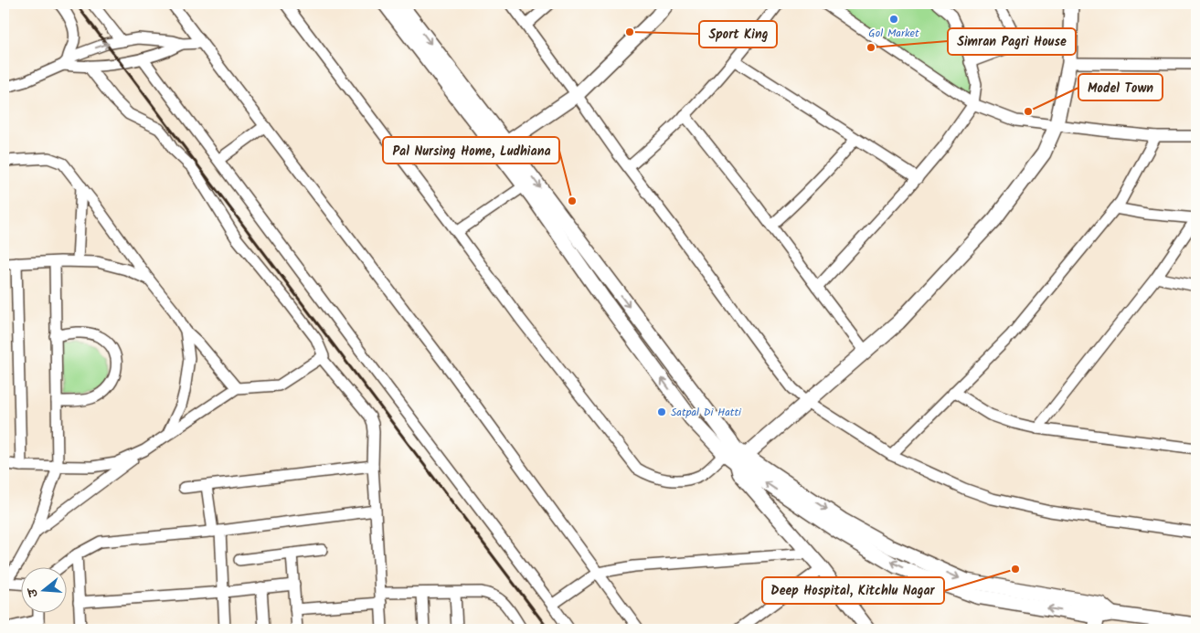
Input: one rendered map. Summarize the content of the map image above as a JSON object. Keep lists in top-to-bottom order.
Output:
{
  "places": [
    "Gol Market",
    "Sport King",
    "Simran Pagri House",
    "Model Town",
    "Pal Nursing Home, Ludhiana",
    "Satpal Di Hatti",
    "Deep Hospital, Kitchlu Nagar"
  ],
  "north": "left"
}
